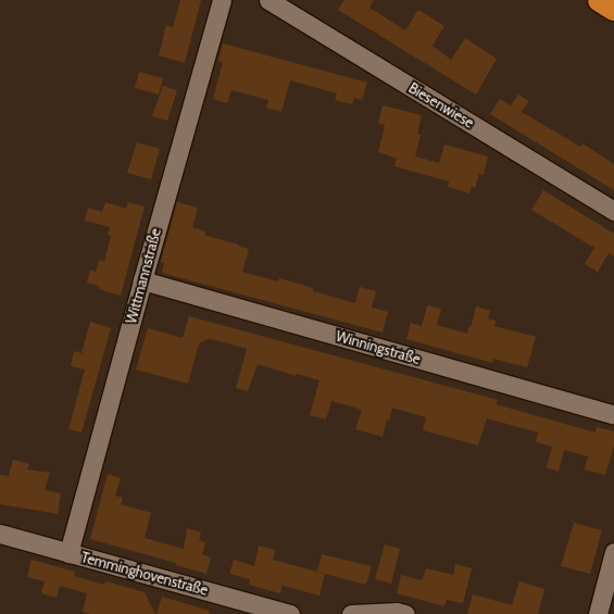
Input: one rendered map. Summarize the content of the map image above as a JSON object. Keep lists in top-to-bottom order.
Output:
{
  "streets": {
    "street": [
      "Biesenwiese",
      "Wittmannstraße",
      "Winningstraße",
      "Temminghovenstraße"
    ]
  },
  "crossings": [
    ["Wittmannstraße", "Winningstraße"],
    ["Wittmannstraße", "Temminghovenstraße"]
  ]
}
